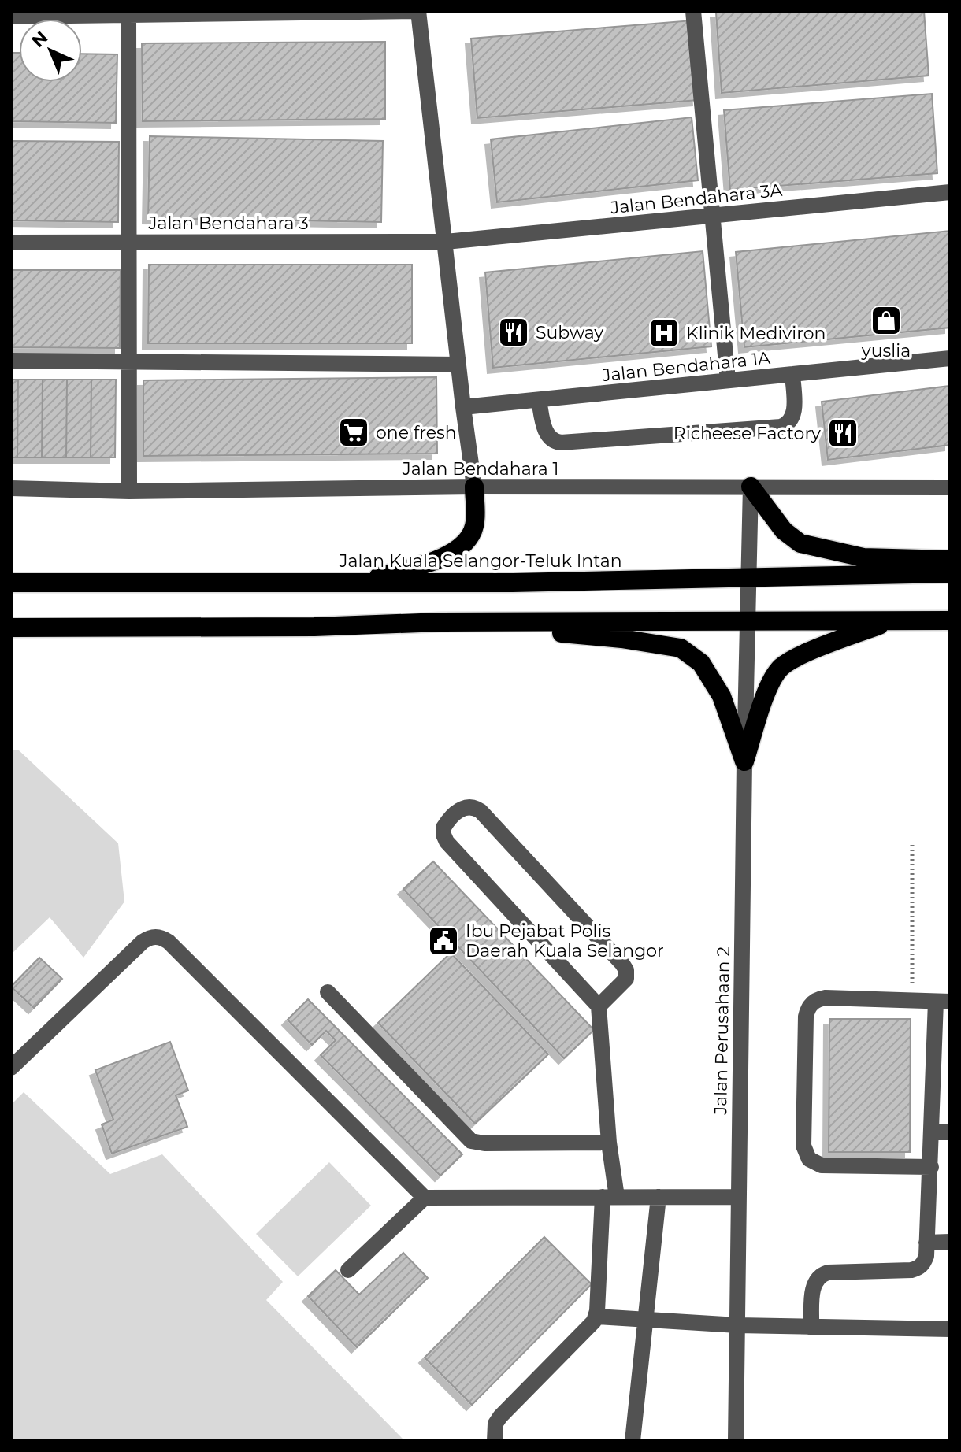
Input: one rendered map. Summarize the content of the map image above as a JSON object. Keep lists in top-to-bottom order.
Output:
{
  "streets": {
    "highway": ["Jalan Kuala Selangor-Teluk Intan"],
    "street": [
      "Jalan Bendahara 3A",
      "Jalan Bendahara 3",
      "Jalan Bendahara 1A",
      "Jalan Bendahara 1",
      "Jalan Perusahaan 2"
    ]
  },
  "crossings": [
    ["Jalan Bendahara 3A", "Jalan Bendahara 3"],
    ["Jalan Bendahara 1", "Jalan Perusahaan 2"],
    ["Jalan Kuala Selangor-Teluk Intan", "Jalan Perusahaan 2"]
  ],
  "places": {
    "shop": ["yuslia"],
    "restaurant": ["Subway", "Richeese Factory"],
    "hospital": ["Klinik Mediviron"],
    "supermarket": ["one fresh"],
    "public building": ["Ibu Pejabat Polis Daerah Kuala Selangor"]
  },
  "north": "top left"
}
